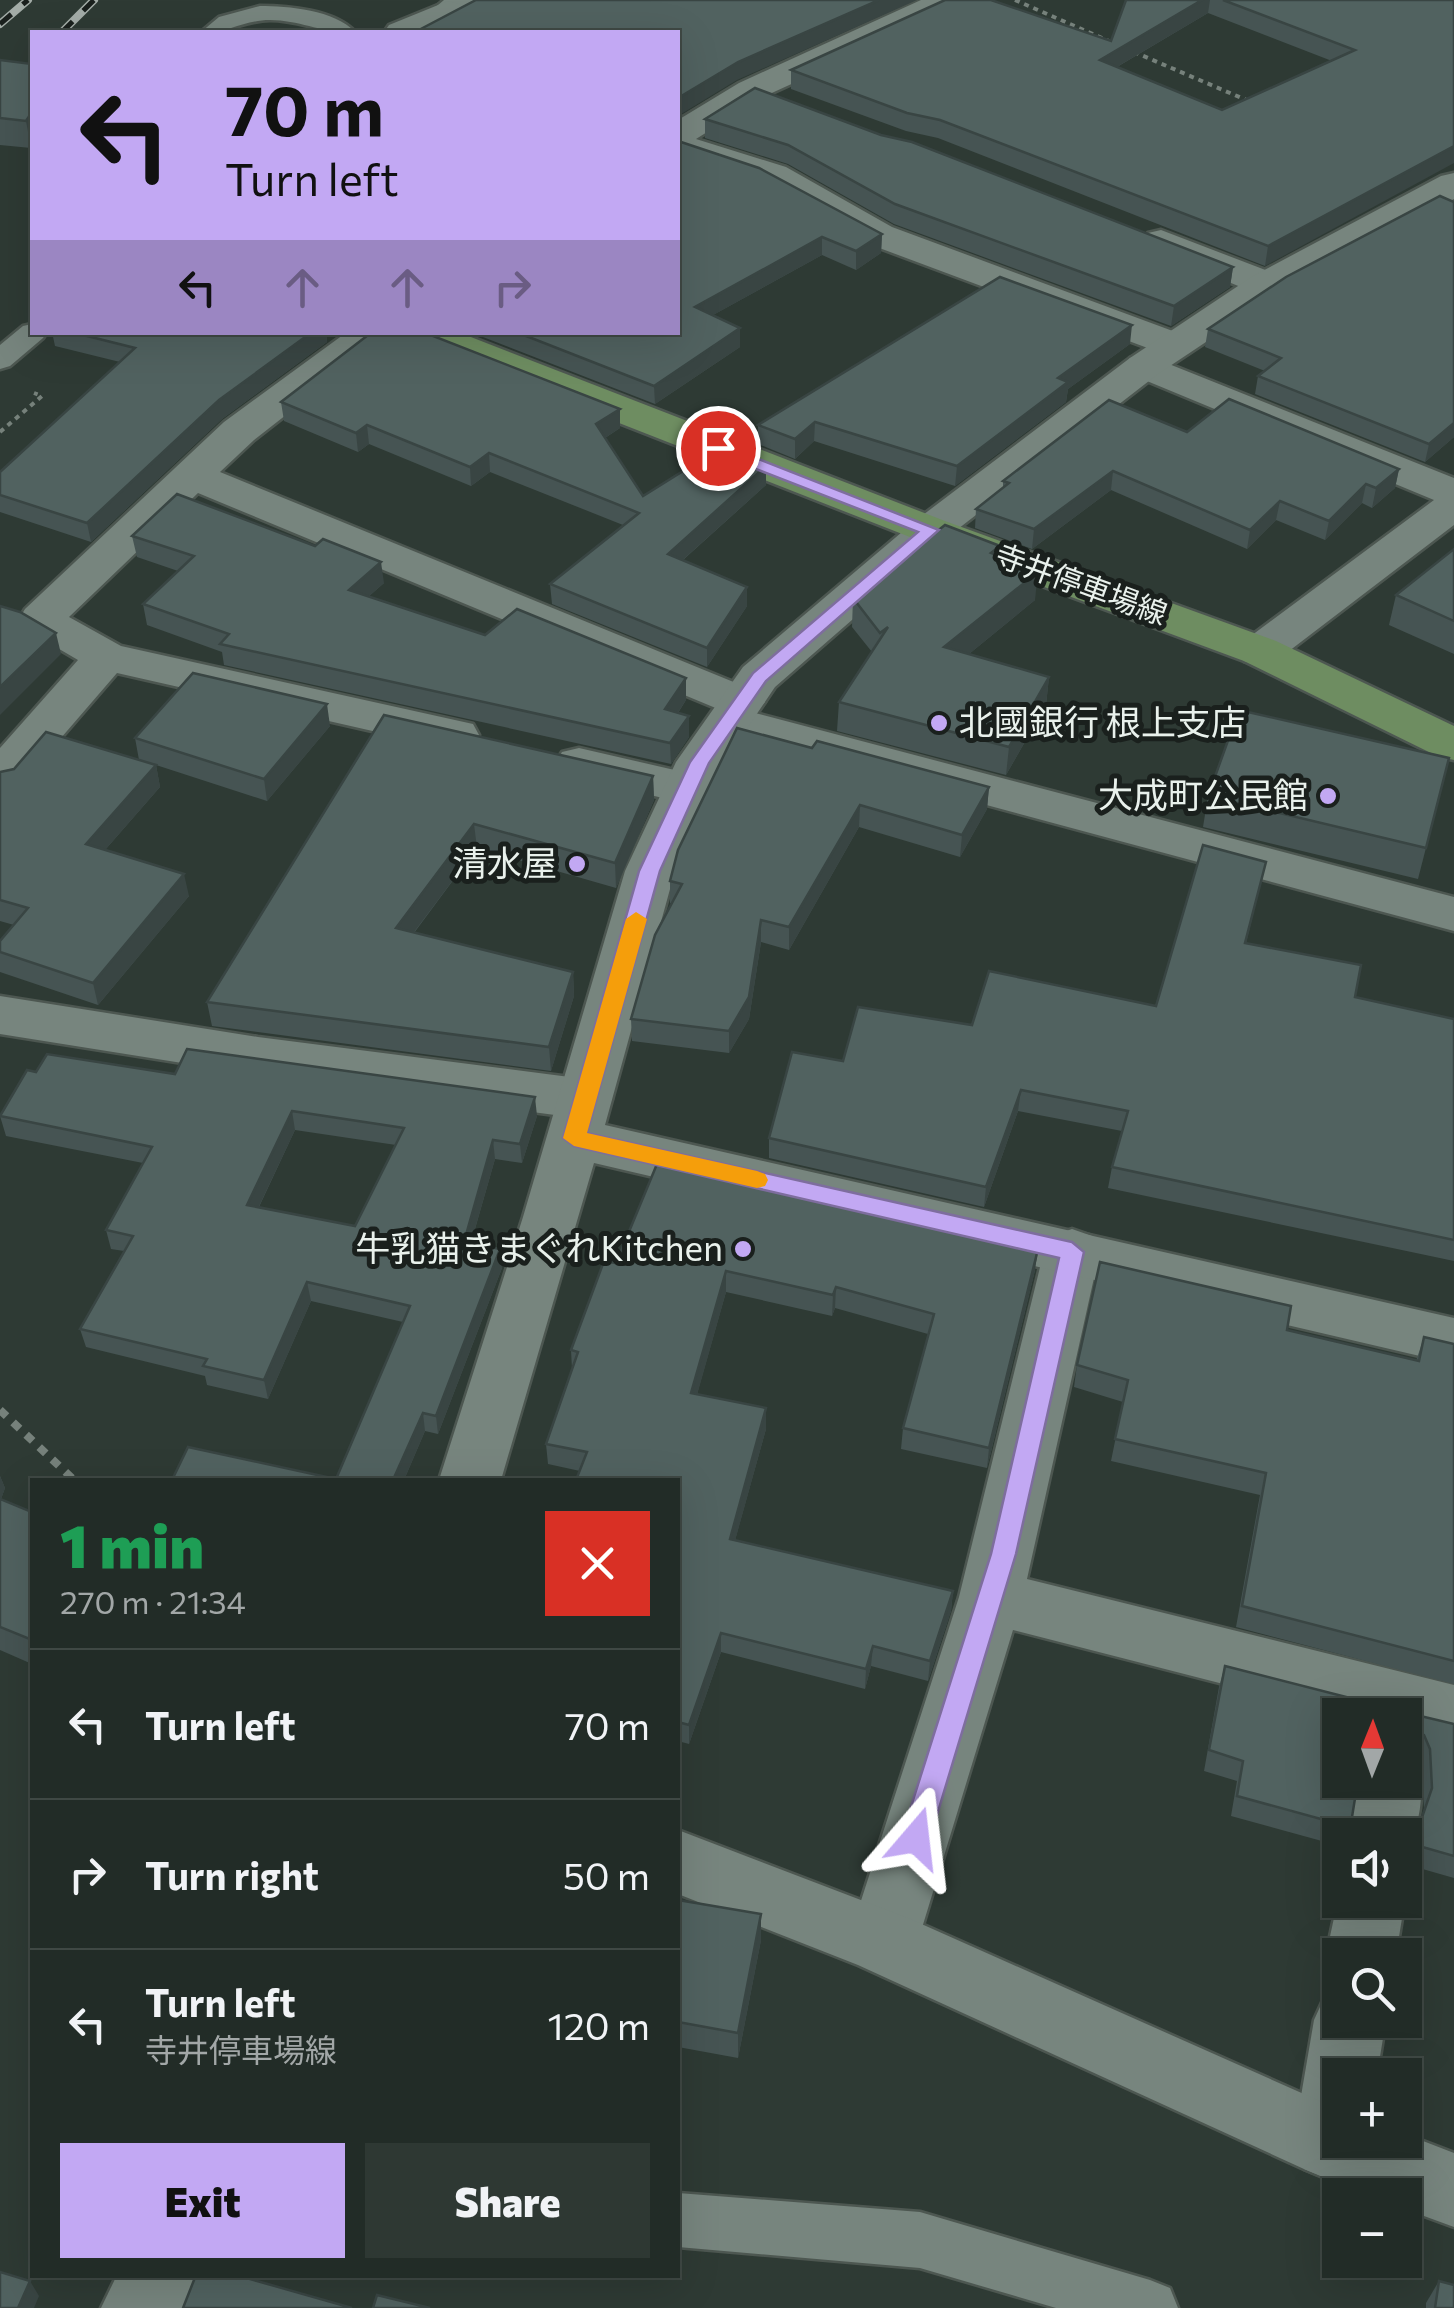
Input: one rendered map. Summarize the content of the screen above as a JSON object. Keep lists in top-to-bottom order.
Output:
{
  "streets": {
    "main road": ["寺井停車場線"]
  },
  "places": [
    "北國銀行 根上支店",
    "大成町公民館",
    "清水屋",
    "牛乳猫きまぐれKitchen"
  ],
  "north": "top",
  "page": {
    "turn": ["70 m", "Turn left"],
    "heading": ["1 min", "270 m · 21:34"],
    "list": [
      {
        "name": "Turn left",
        "value": "70 m"
      },
      {
        "name": "Turn right",
        "value": "50 m"
      },
      {
        "name": "Turn left",
        "note": "寺井停車場線",
        "value": "120 m"
      }
    ],
    "map_buttons": ["+", "−"],
    "buttons": ["Exit", "Share"]
  }
}
